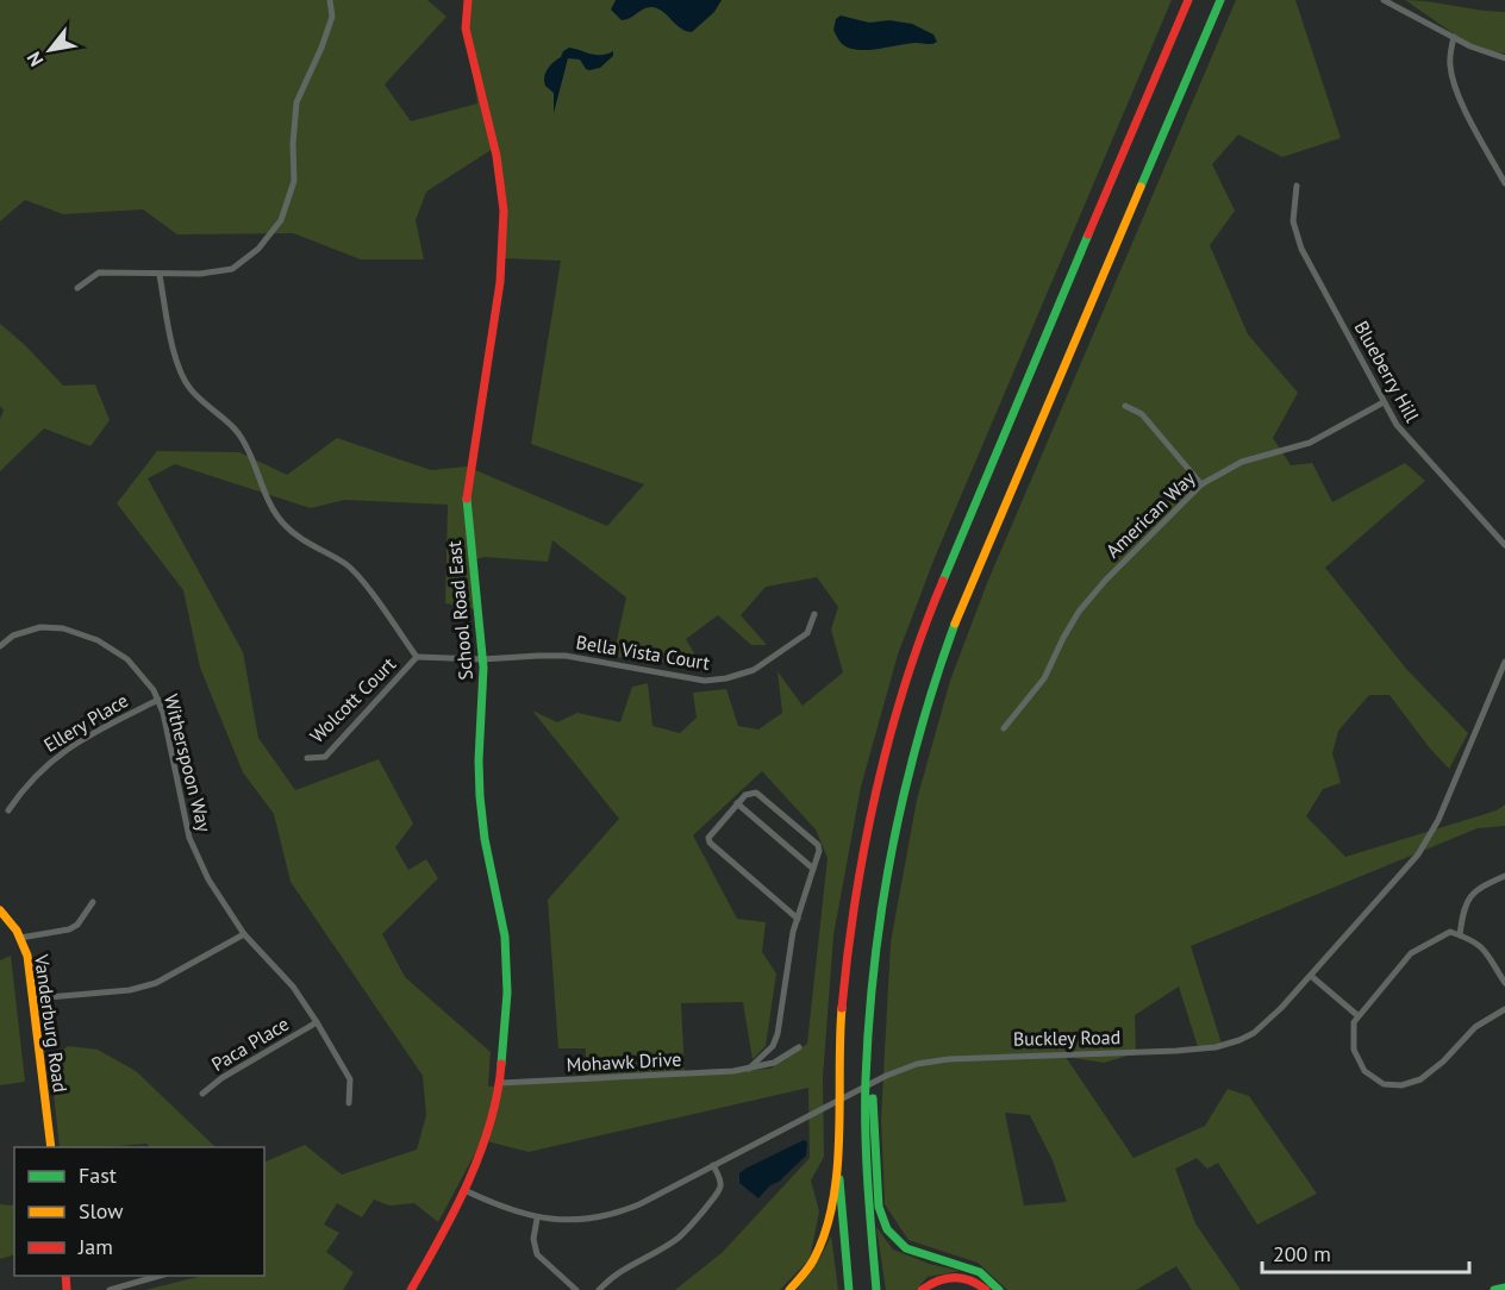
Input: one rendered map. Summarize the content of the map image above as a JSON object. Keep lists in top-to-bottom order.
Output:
{
  "streets": {
    "main road": ["School Road East", "Vanderburg Road"],
    "street": [
      "Blueberry Hill",
      "American Way",
      "Bella Vista Court",
      "Wolcott Court",
      "Ellery Place",
      "Witherspoon Way",
      "Buckley Road",
      "Paca Place",
      "Mohawk Drive"
    ]
  },
  "crossings": [
    ["Blueberry Hill", "American Way"],
    ["School Road East", "Bella Vista Court"],
    ["School Road East", "Buckley Road"],
    ["School Road East", "Mohawk Drive"],
    ["Bella Vista Court", "Wolcott Court"],
    ["Ellery Place", "Witherspoon Way"],
    ["Witherspoon Way", "Paca Place"]
  ],
  "legend": ["Fast", "Slow", "Jam"],
  "scale_bar": "200 m",
  "north": "bottom left"
}
